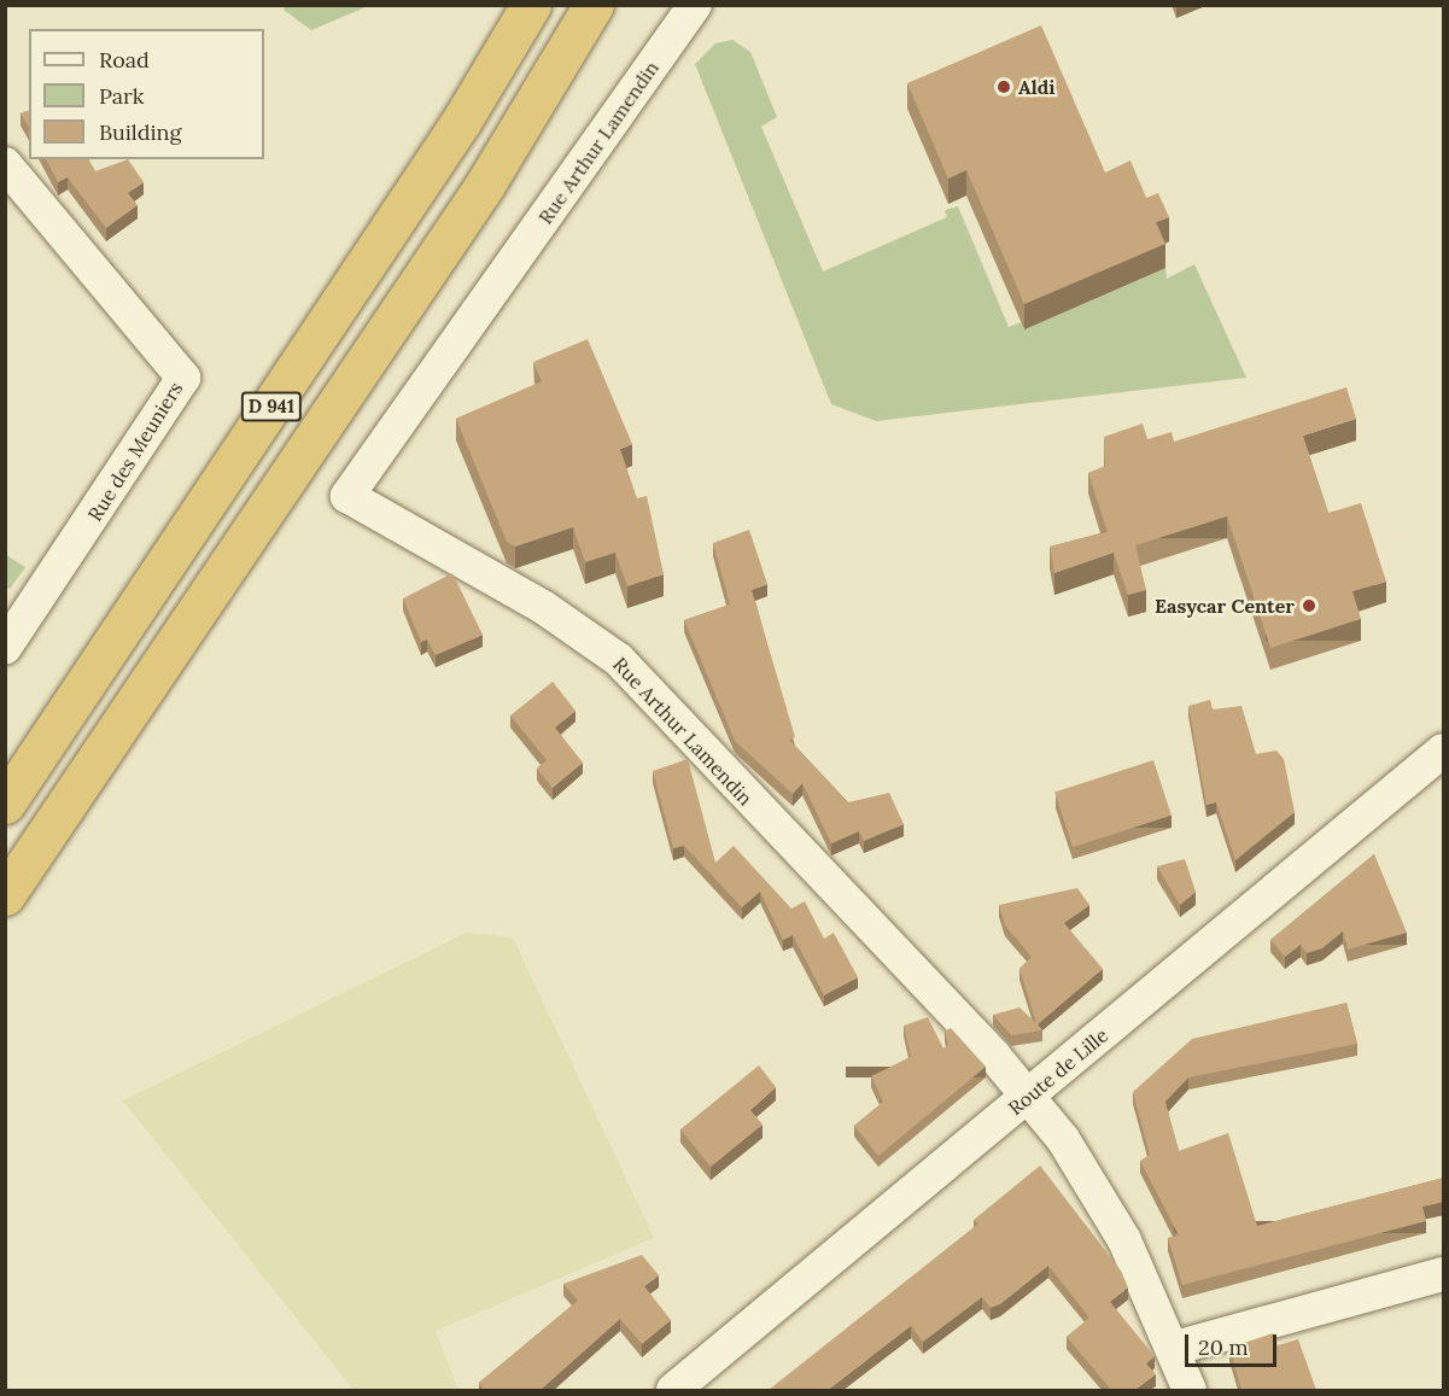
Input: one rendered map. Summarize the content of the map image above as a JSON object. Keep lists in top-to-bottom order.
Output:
{
  "streets": {
    "highway": ["D 941"],
    "street": ["Rue Arthur Lamendin", "Rue des Meuniers", "Route de Lille"]
  },
  "crossings": [
    ["Rue Arthur Lamendin", "Route de Lille"]
  ],
  "places": ["Aldi", "Easycar Center"],
  "legend": ["Road", "Park", "Building"],
  "scale_bar": "20 m"
}
